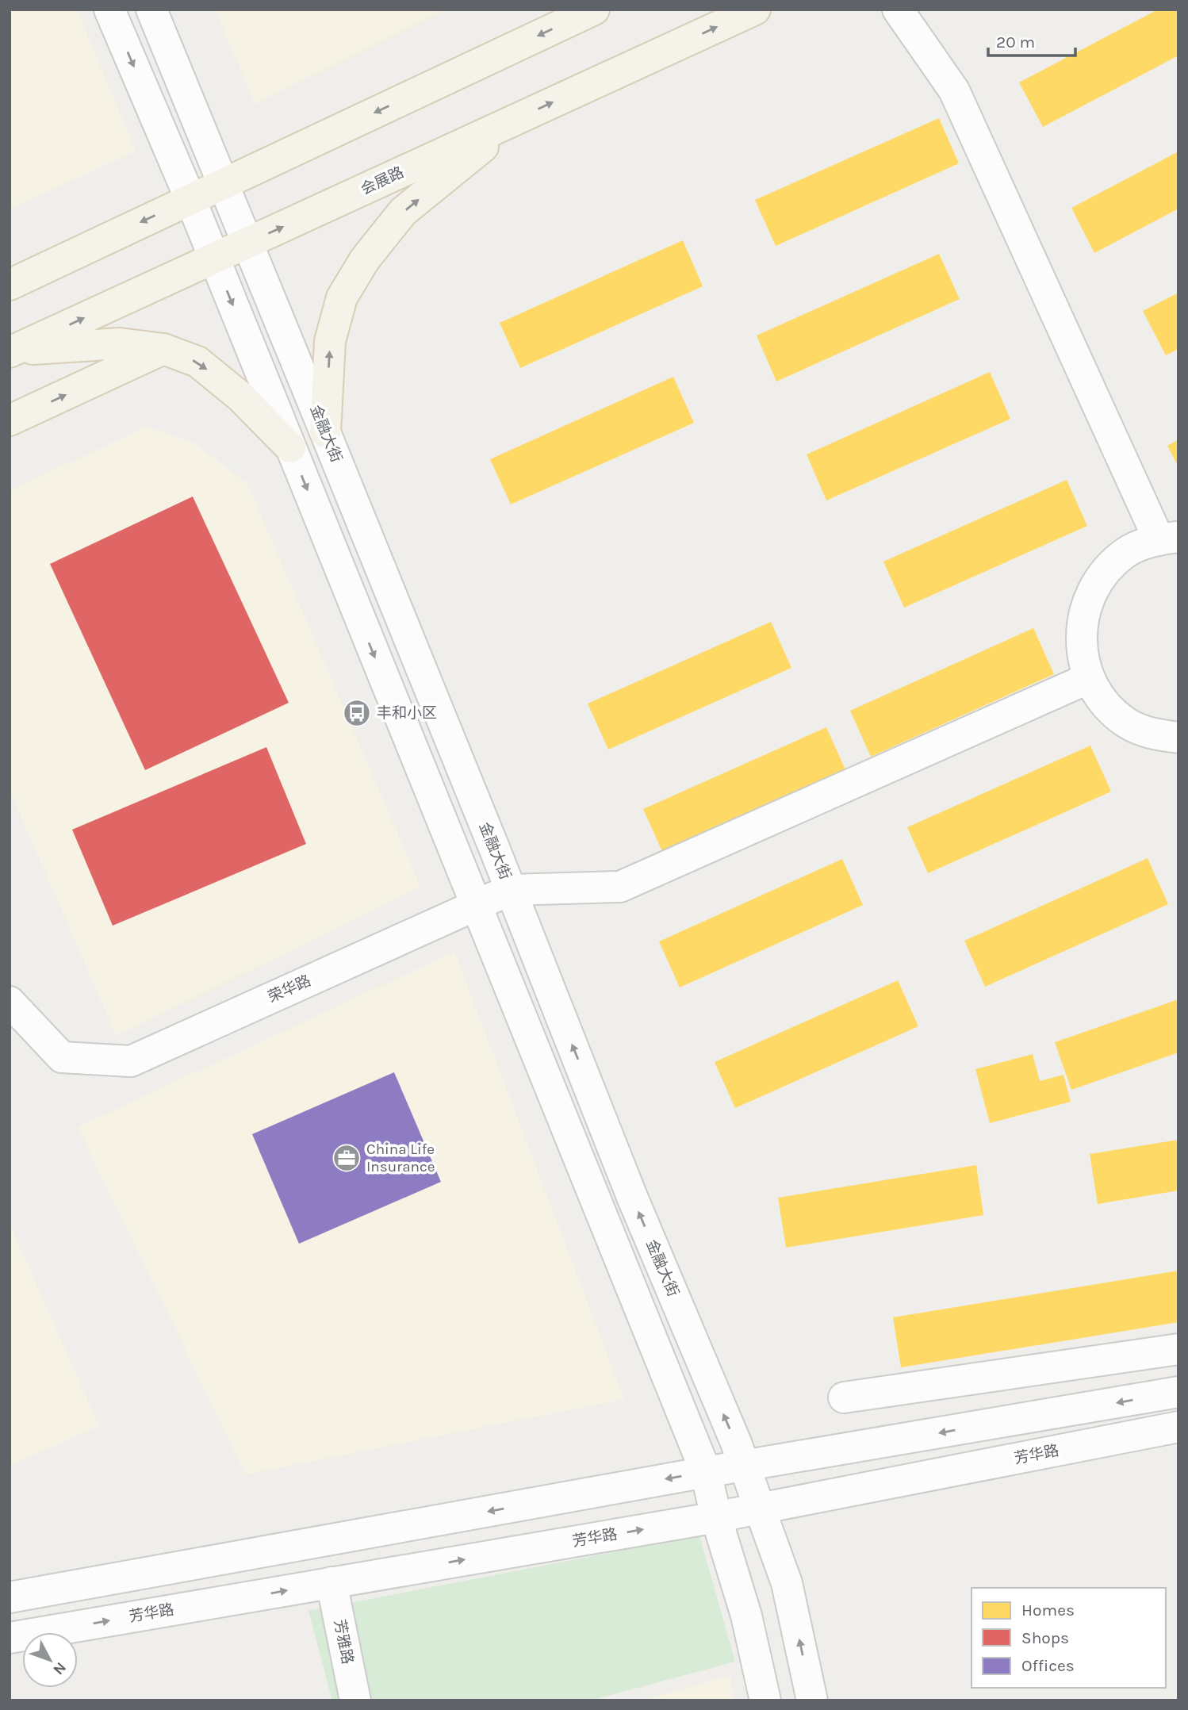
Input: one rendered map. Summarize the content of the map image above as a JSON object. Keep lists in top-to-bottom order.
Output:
{
  "streets": {
    "main road": ["会展路"],
    "street": [
      "金融大街",
      "荣华路",
      "芳华路",
      "芳雅路"
    ]
  },
  "crossings": [
    ["会展路", "金融大街"],
    ["金融大街", "荣华路"],
    ["金融大街", "芳华路"],
    ["芳华路", "芳雅路"]
  ],
  "places": {
    "bus stop": ["丰和小区"],
    "office": ["China Life Insurance"]
  },
  "legend": ["Homes", "Shops", "Offices"],
  "scale_bar": "20 m",
  "north": "bottom right"
}
